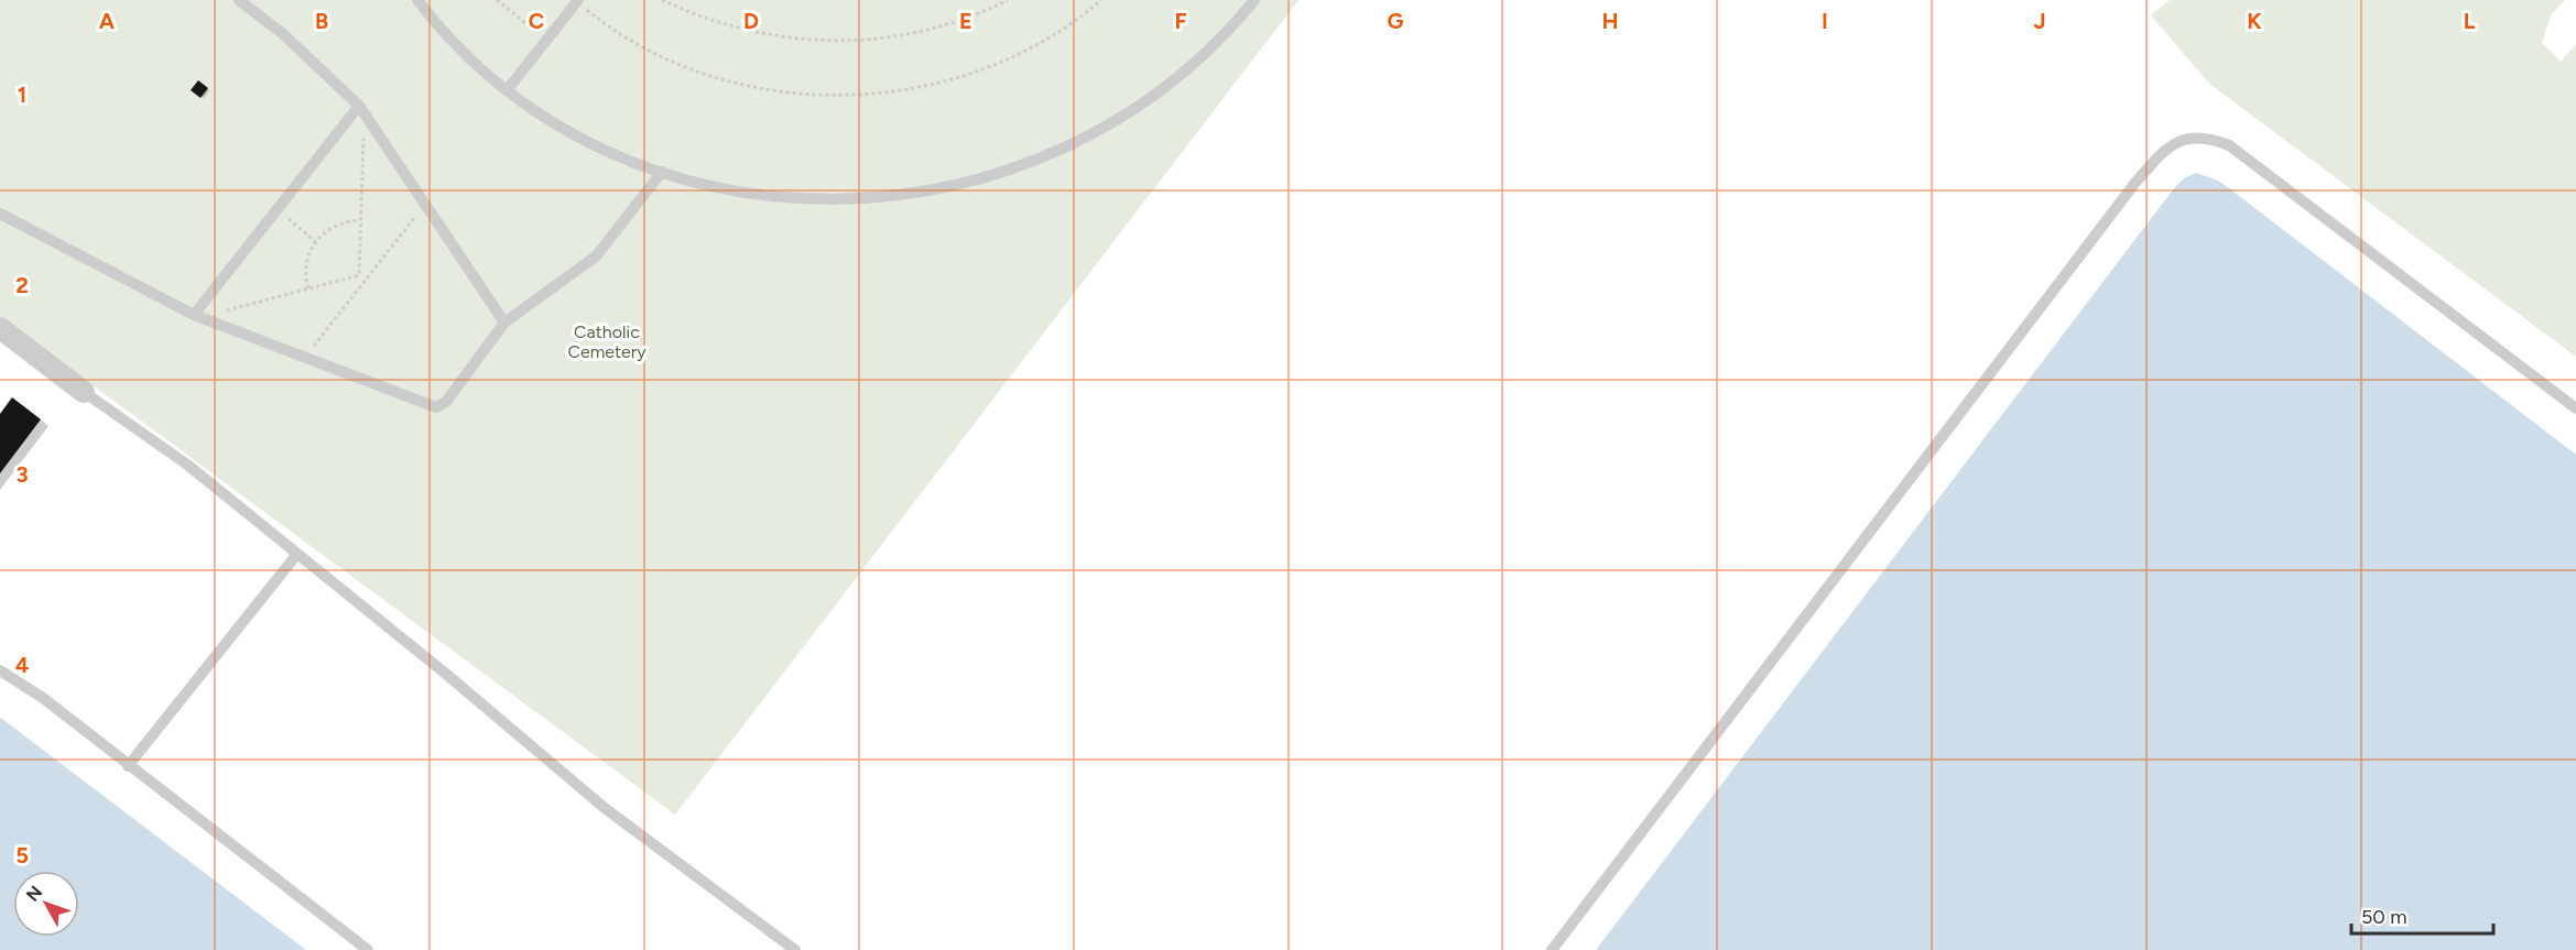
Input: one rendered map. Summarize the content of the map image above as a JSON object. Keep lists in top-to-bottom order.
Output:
{
  "parks": ["Catholic Cemetery"],
  "scale_bar": "50 m",
  "north": "top left",
  "grid": {
    "columns": [
      "A",
      "B",
      "C",
      "D",
      "E",
      "F",
      "G",
      "H",
      "I",
      "J",
      "K",
      "L"
    ],
    "rows": [
      "1",
      "2",
      "3",
      "4",
      "5"
    ]
  }
}
